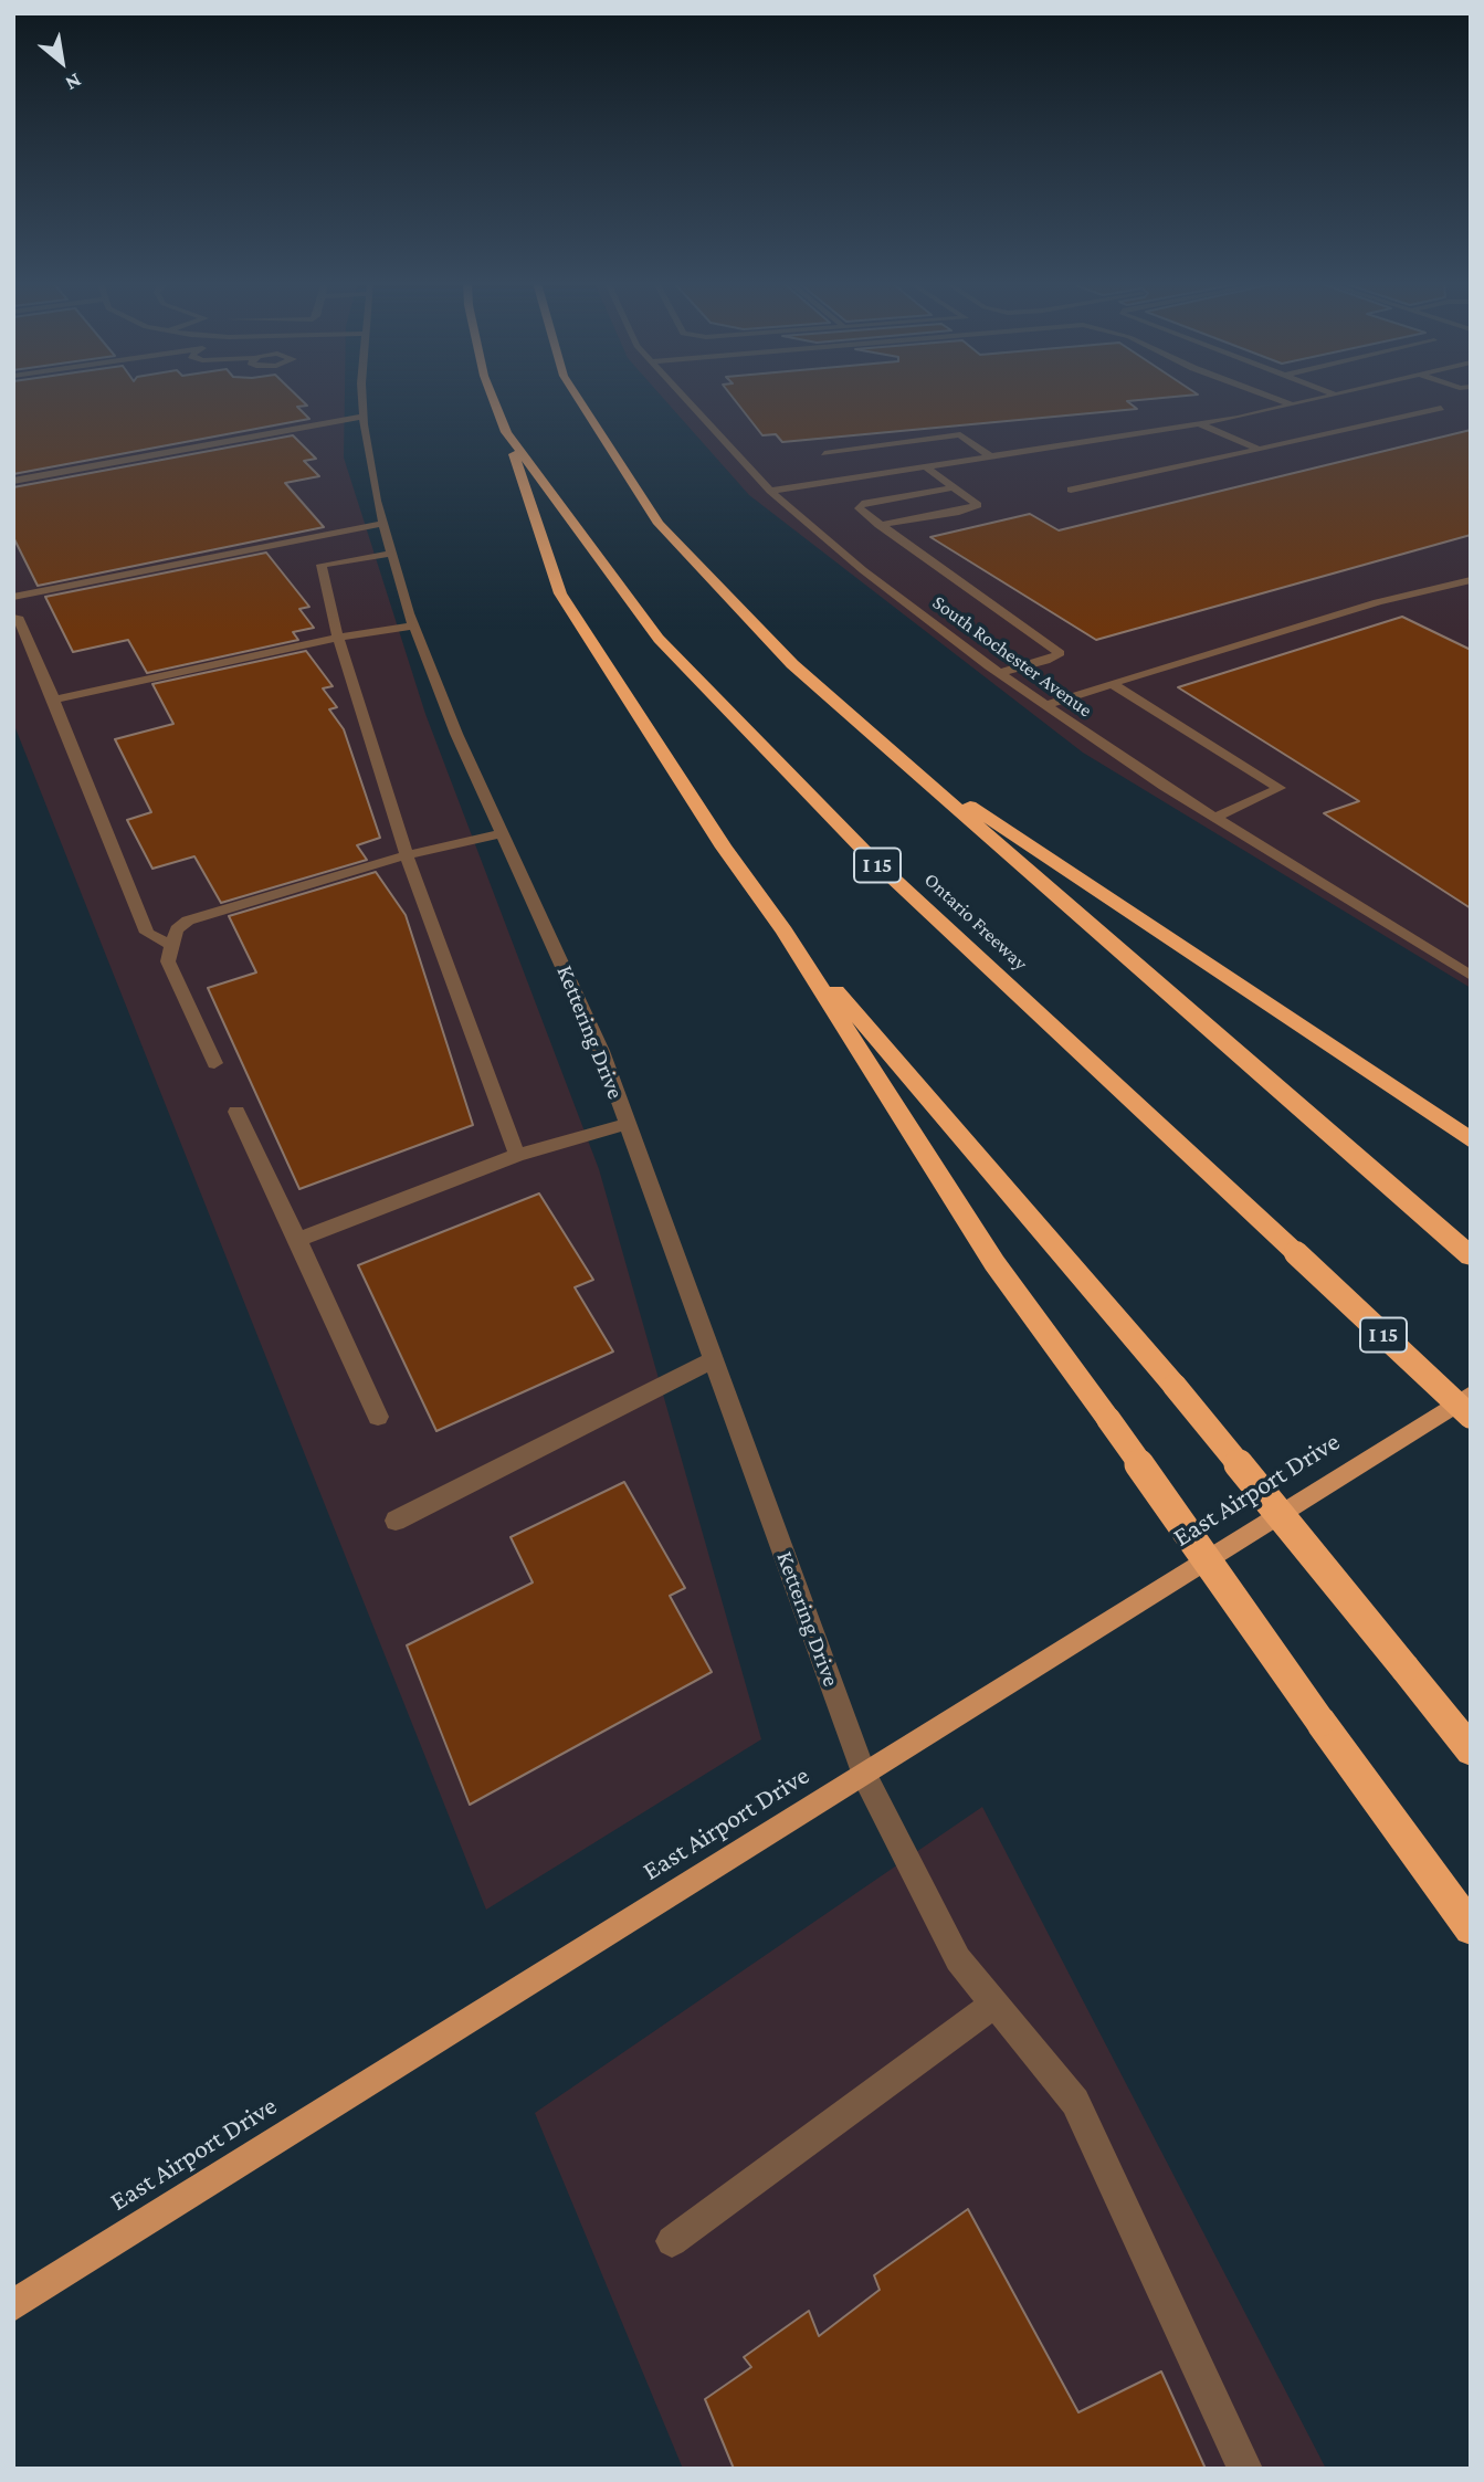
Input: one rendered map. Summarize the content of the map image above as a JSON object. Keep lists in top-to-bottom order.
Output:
{
  "streets": {
    "highway": ["I 15", "Ontario Freeway"],
    "main road": ["East Airport Drive"],
    "street": ["South Rochester Avenue", "Kettering Drive"]
  },
  "crossings": [
    ["Kettering Drive", "East Airport Drive"]
  ],
  "north": "bottom right"
}
